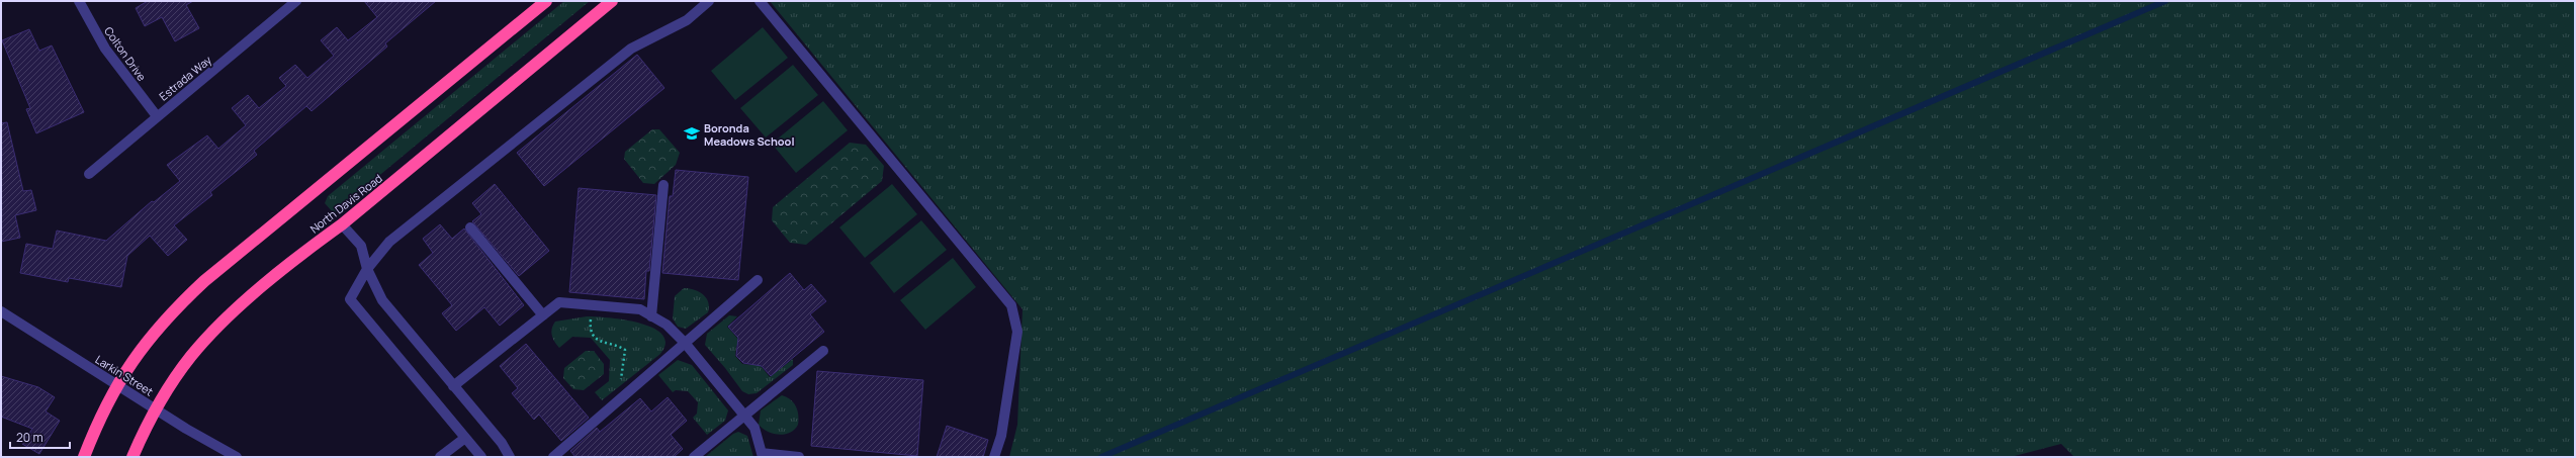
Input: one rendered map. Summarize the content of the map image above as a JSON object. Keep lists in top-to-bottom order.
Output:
{
  "streets": {
    "highway": ["North Davis Road"],
    "street": ["Colton Drive", "Estrada Way", "Larkin Street"]
  },
  "crossings": [
    ["Colton Drive", "Estrada Way"],
    ["North Davis Road", "Larkin Street"]
  ],
  "places": {
    "school or university": ["Boronda Meadows School"]
  },
  "scale_bar": "20 m"
}
